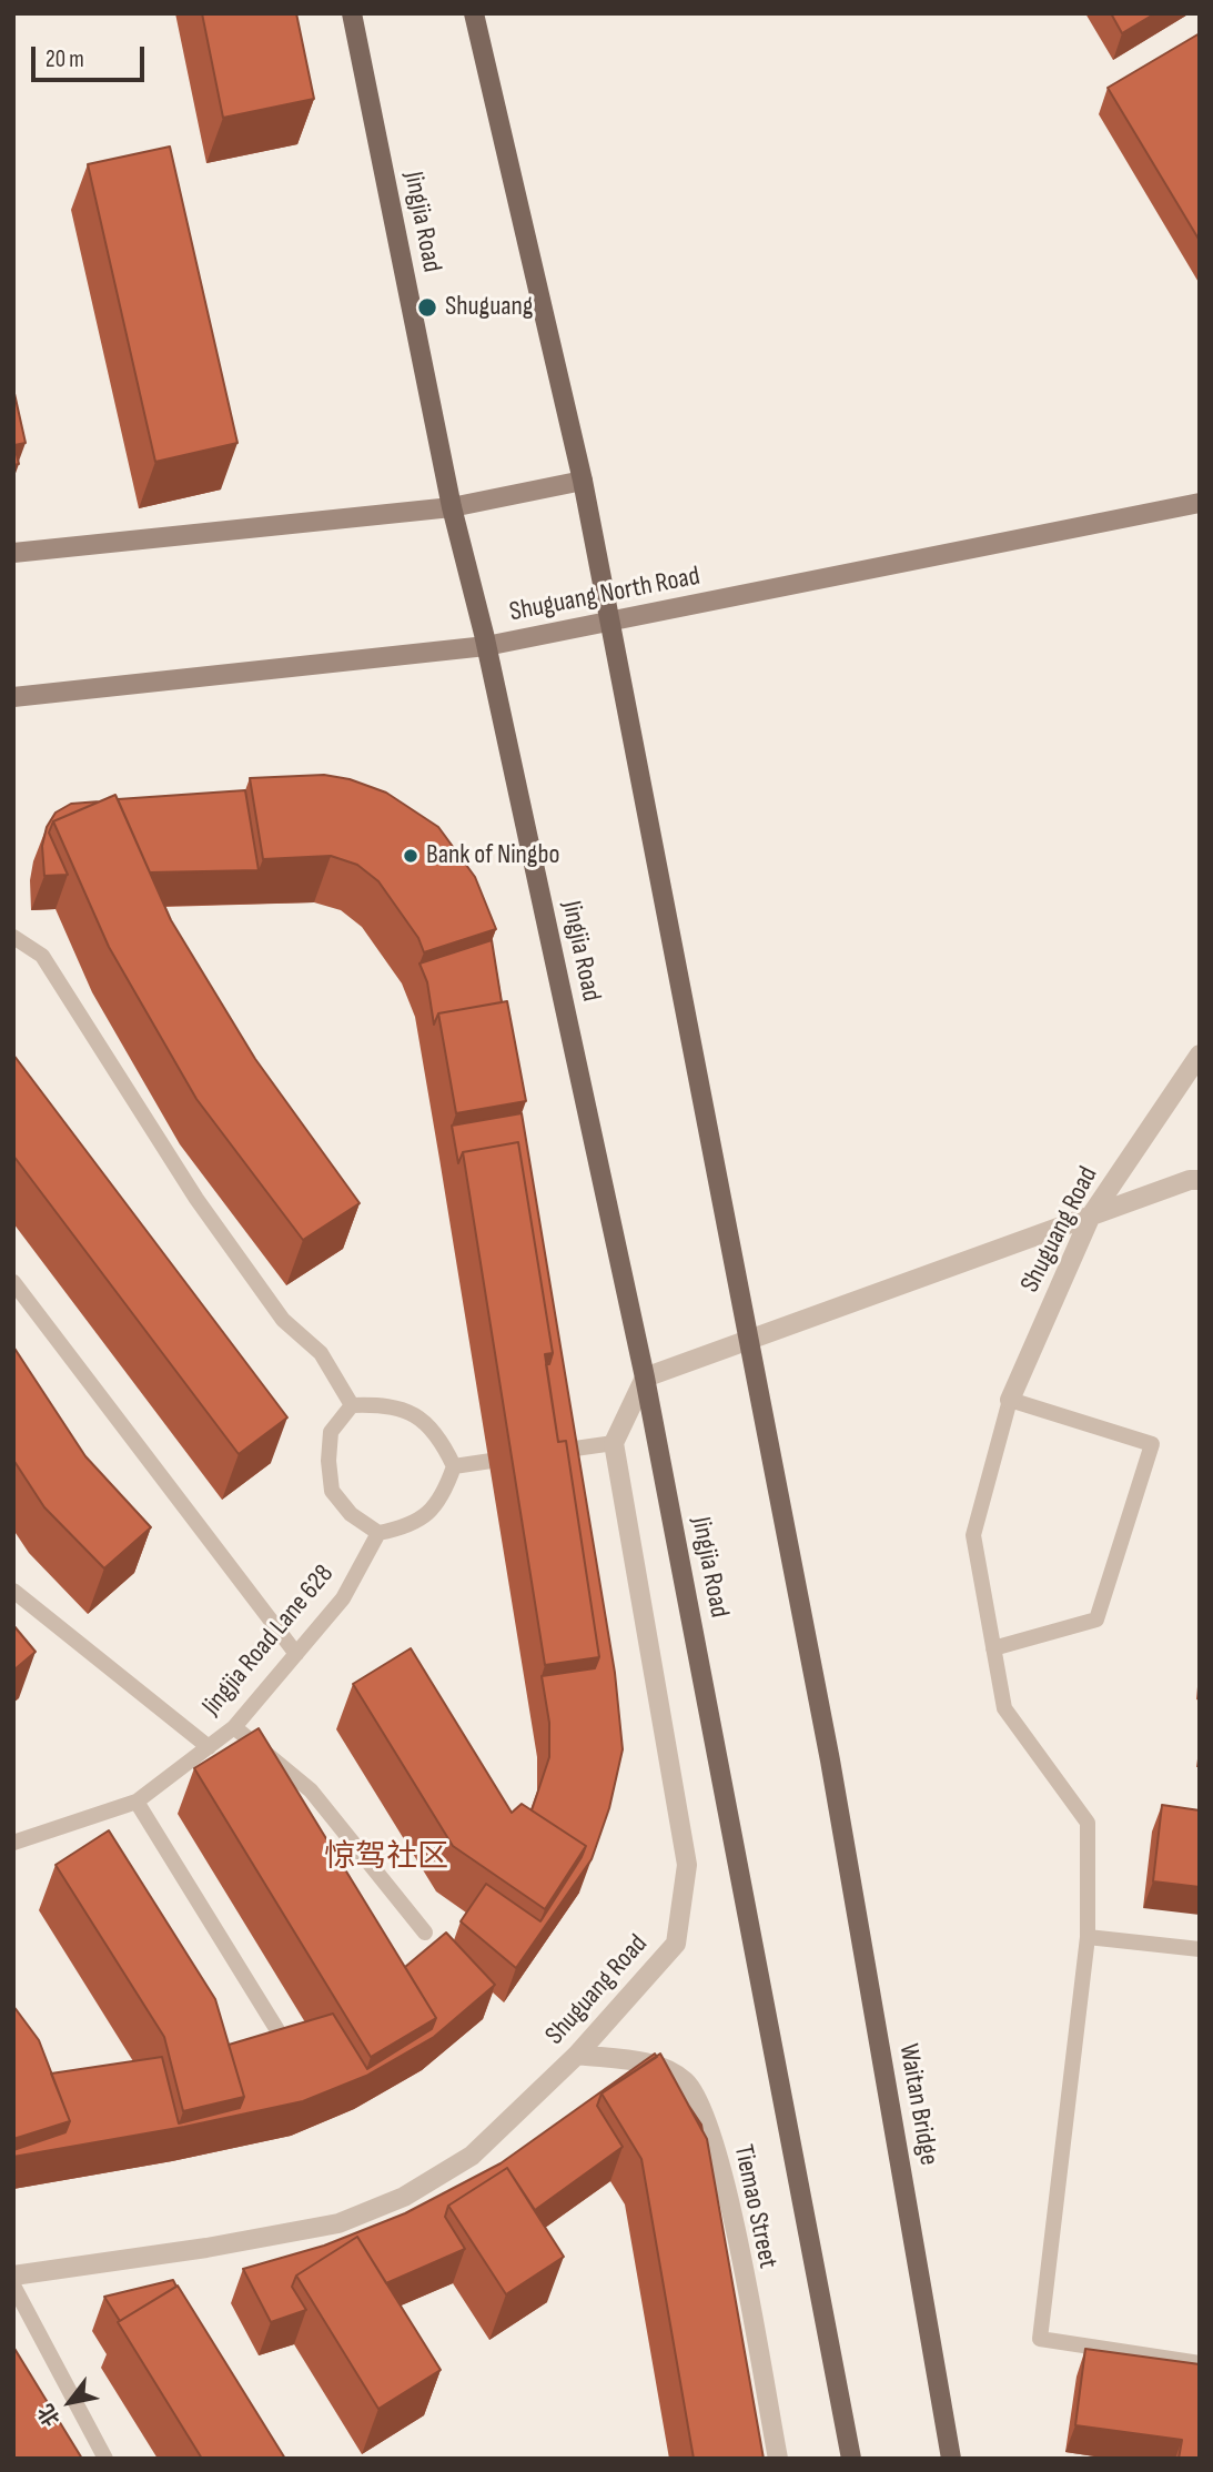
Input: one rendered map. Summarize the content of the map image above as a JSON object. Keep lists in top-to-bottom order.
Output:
{
  "streets": {
    "main road": ["Jingjia Road", "Shuguang North Road", "Waitan Bridge"],
    "street": ["Shuguang Road", "Tiemao Street"],
    "lane": ["Jingjia Road Lane 628"]
  },
  "crossings": [
    ["Jingjia Road", "Shuguang North Road"],
    ["Shuguang Road", "Tiemao Street"]
  ],
  "districts": ["惊驾社区"],
  "places": ["Shuguang", "Bank of Ningbo"],
  "scale_bar": "20 m",
  "north": "bottom left"
}
